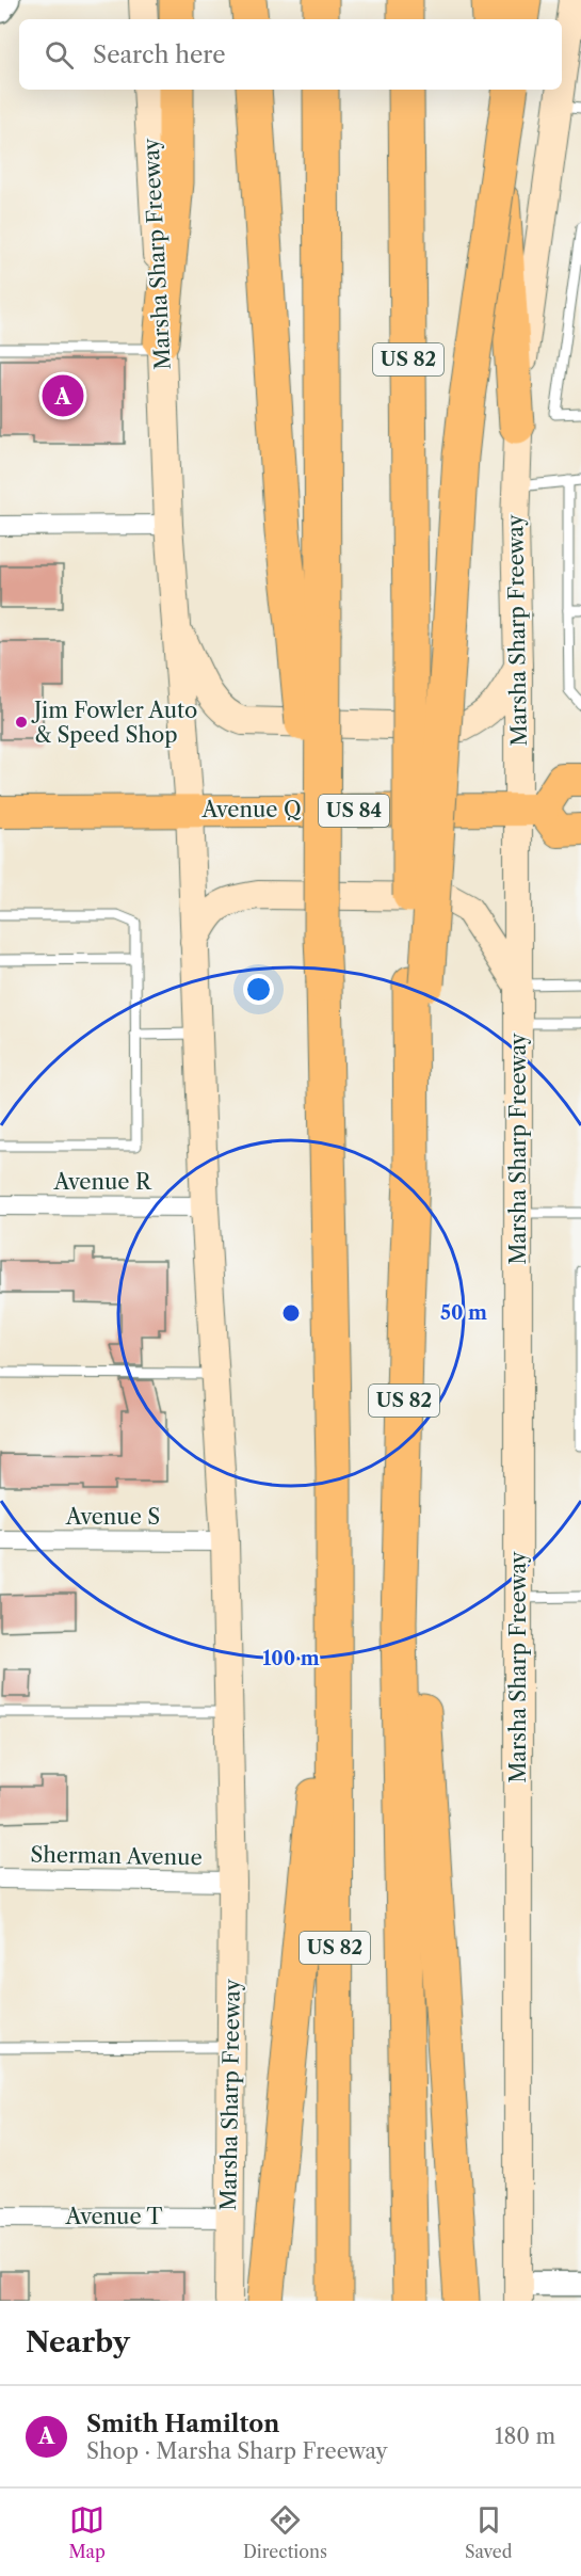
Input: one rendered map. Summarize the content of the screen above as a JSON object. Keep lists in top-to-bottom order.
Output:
{
  "streets": {
    "highway": ["US 82", "Avenue Q", "US 84"],
    "main road": ["Marsha Sharp Freeway"],
    "street": [
      "Avenue R",
      "Avenue S",
      "Sherman Avenue",
      "Avenue T"
    ]
  },
  "crossings": [
    ["Marsha Sharp Freeway", "Avenue Q"],
    ["Marsha Sharp Freeway", "Avenue R"],
    ["Marsha Sharp Freeway", "Avenue S"],
    ["Marsha Sharp Freeway", "Sherman Avenue"],
    ["Marsha Sharp Freeway", "Avenue T"]
  ],
  "places": ["Jim Fowler Auto & Speed Shop"],
  "page": {
    "search": "Search here",
    "pins": "A",
    "heading": "Nearby",
    "list": [
      {
        "mark": "A",
        "name": "Smith Hamilton",
        "note": "Shop · Marsha Sharp Freeway",
        "value": "180 m"
      }
    ],
    "nav": ["Map", "Directions", "Saved"]
  },
  "rings": ["50 m", "100 m"]
}
